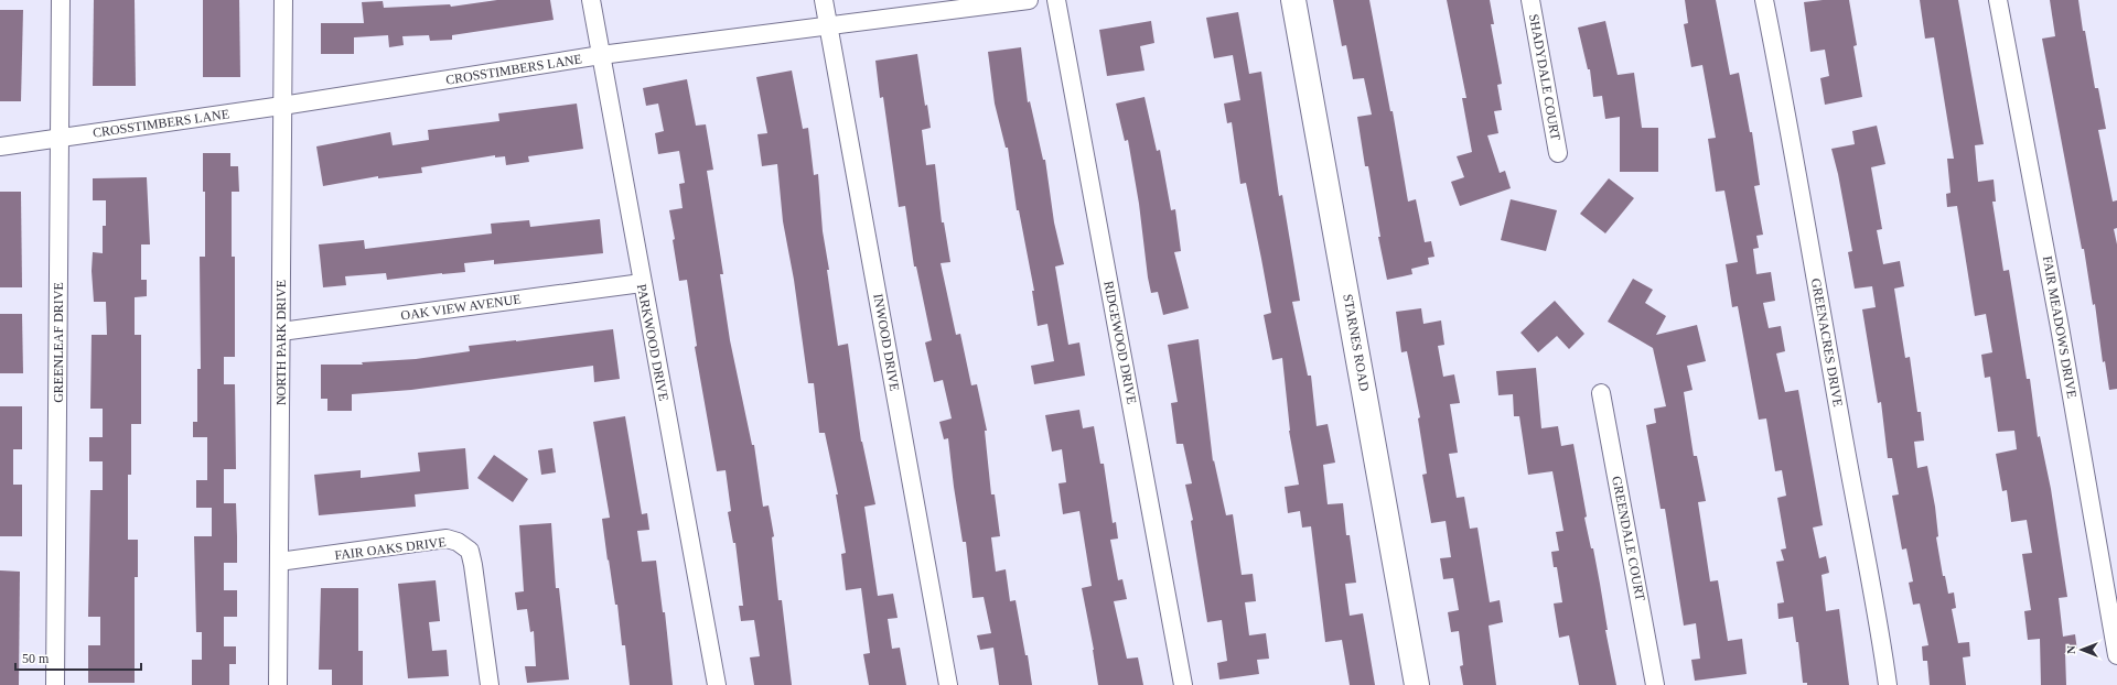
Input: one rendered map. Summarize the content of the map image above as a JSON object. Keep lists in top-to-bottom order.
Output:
{
  "streets": {
    "main road": ["STARNES ROAD"],
    "street": [
      "CROSSTIMBERS LANE",
      "SHADYDALE COURT",
      "OAK VIEW AVENUE",
      "FAIR MEADOWS DRIVE",
      "GREENLEAF DRIVE",
      "NORTH PARK DRIVE",
      "PARKWOOD DRIVE",
      "INWOOD DRIVE",
      "RIDGEWOOD DRIVE",
      "GREENACRES DRIVE",
      "GREENDALE COURT",
      "FAIR OAKS DRIVE"
    ]
  },
  "crossings": [
    ["CROSSTIMBERS LANE", "GREENLEAF DRIVE"],
    ["CROSSTIMBERS LANE", "NORTH PARK DRIVE"],
    ["CROSSTIMBERS LANE", "PARKWOOD DRIVE"],
    ["CROSSTIMBERS LANE", "INWOOD DRIVE"],
    ["OAK VIEW AVENUE", "NORTH PARK DRIVE"],
    ["OAK VIEW AVENUE", "PARKWOOD DRIVE"],
    ["NORTH PARK DRIVE", "FAIR OAKS DRIVE"]
  ],
  "scale_bar": "50 m",
  "north": "left"
}
